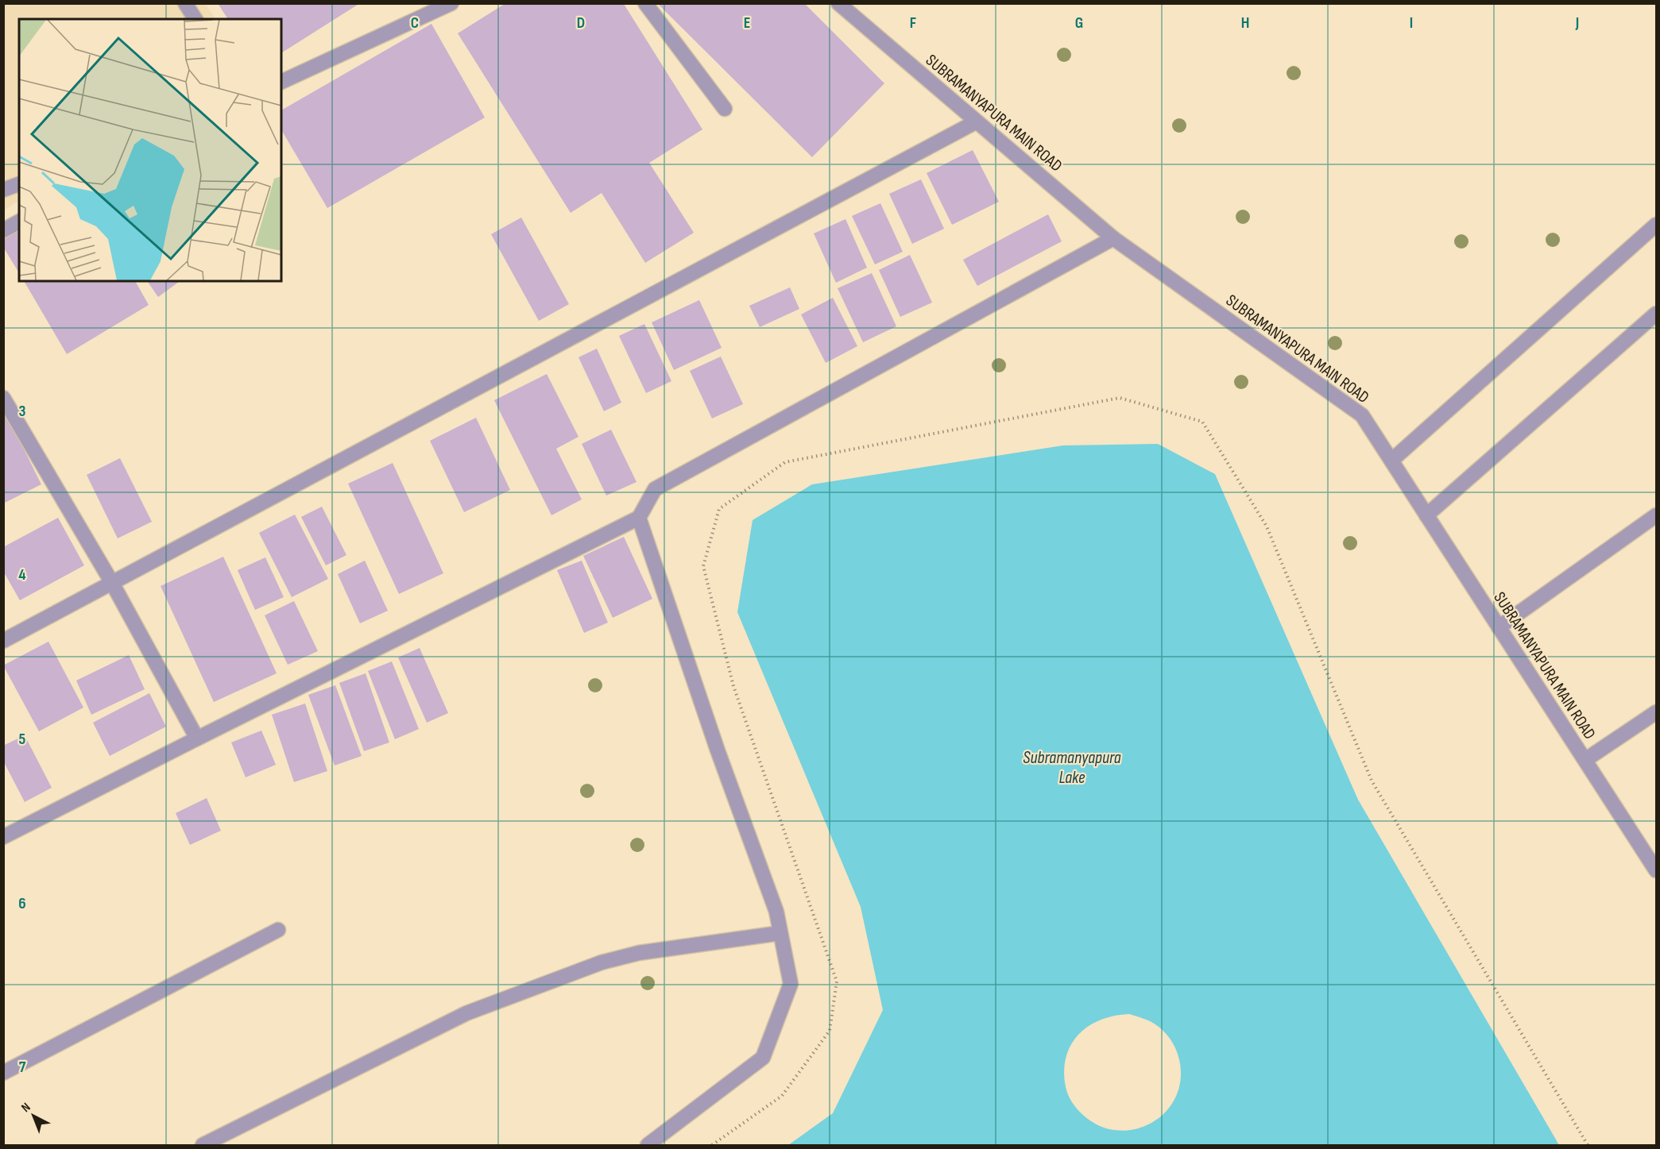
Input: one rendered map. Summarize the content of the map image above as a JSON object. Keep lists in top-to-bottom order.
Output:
{
  "streets": {
    "street": ["SUBRAMANYAPURA MAIN ROAD"]
  },
  "water": ["Subramanyapura Lake"],
  "north": "top left",
  "grid": {
    "columns": [
      "C",
      "D",
      "E",
      "F",
      "G",
      "H",
      "I",
      "J"
    ],
    "rows": [
      "3",
      "4",
      "5",
      "6",
      "7"
    ]
  }
}
